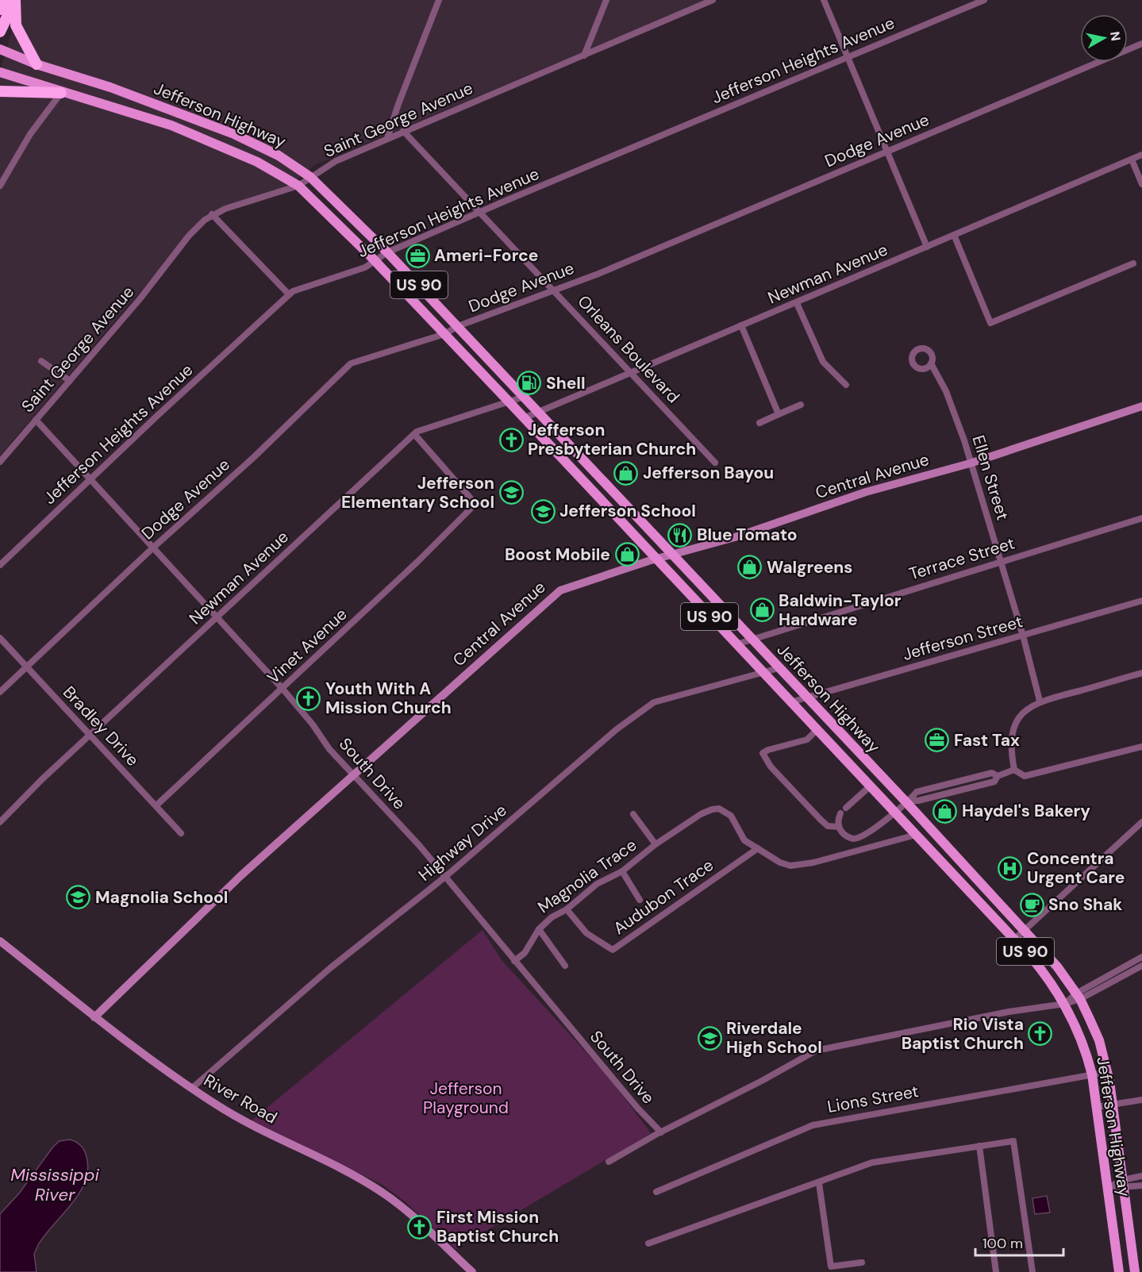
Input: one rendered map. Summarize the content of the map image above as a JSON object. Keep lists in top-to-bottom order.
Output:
{
  "streets": {
    "highway": ["US 90"],
    "main road": ["Jefferson Highway", "Central Avenue", "River Road"],
    "street": [
      "Jefferson Heights Avenue",
      "Saint George Avenue",
      "Dodge Avenue",
      "Newman Avenue",
      "Orleans Boulevard",
      "Ellen Street",
      "Terrace Street",
      "Jefferson Street",
      "Vinet Avenue",
      "Bradley Drive",
      "South Drive",
      "Highway Drive",
      "Magnolia Trace",
      "Audubon Trace",
      "Lions Street"
    ]
  },
  "crossings": [
    ["Jefferson Heights Avenue", "Jefferson Highway"],
    ["Jefferson Heights Avenue", "Orleans Boulevard"],
    ["Jefferson Heights Avenue", "South Drive"],
    ["Jefferson Highway", "Saint George Avenue"],
    ["Jefferson Highway", "Dodge Avenue"],
    ["Jefferson Highway", "Newman Avenue"],
    ["Jefferson Highway", "US 90"],
    ["Jefferson Highway", "Central Avenue"],
    ["Jefferson Highway", "Terrace Street"],
    ["Jefferson Highway", "Jefferson Street"],
    ["Jefferson Highway", "Highway Drive"],
    ["Jefferson Highway", "Lions Street"],
    ["Saint George Avenue", "Orleans Boulevard"],
    ["Saint George Avenue", "South Drive"],
    ["Dodge Avenue", "Orleans Boulevard"],
    ["Dodge Avenue", "Bradley Drive"],
    ["Dodge Avenue", "South Drive"],
    ["Newman Avenue", "Orleans Boulevard"],
    ["Newman Avenue", "Vinet Avenue"],
    ["Newman Avenue", "Bradley Drive"],
    ["Newman Avenue", "South Drive"],
    ["Central Avenue", "Ellen Street"],
    ["Central Avenue", "South Drive"],
    ["Central Avenue", "River Road"],
    ["Ellen Street", "Terrace Street"],
    ["Ellen Street", "Jefferson Street"],
    ["Vinet Avenue", "Bradley Drive"],
    ["Vinet Avenue", "South Drive"],
    ["South Drive", "Highway Drive"],
    ["South Drive", "Magnolia Trace"],
    ["Highway Drive", "River Road"],
    ["Magnolia Trace", "Audubon Trace"]
  ],
  "water": ["Mississippi River"],
  "parks": ["Jefferson Playground"],
  "places": {
    "office": ["Ameri-Force", "Fast Tax"],
    "fuel station": ["Shell"],
    "church": [
      "Jefferson Presbyterian Church",
      "Youth With A Mission Church",
      "Rio Vista Baptist Church",
      "First Mission Baptist Church"
    ],
    "shop": [
      "Jefferson Bayou",
      "Boost Mobile",
      "Walgreens",
      "Baldwin-Taylor Hardware",
      "Haydel's Bakery"
    ],
    "school or university": [
      "Jefferson Elementary School",
      "Jefferson School",
      "Magnolia School",
      "Riverdale High School"
    ],
    "restaurant": ["Blue Tomato"],
    "hospital": ["Concentra Urgent Care"],
    "cafe": ["Sno Shak"]
  },
  "scale_bar": "100 m",
  "north": "right"
}
